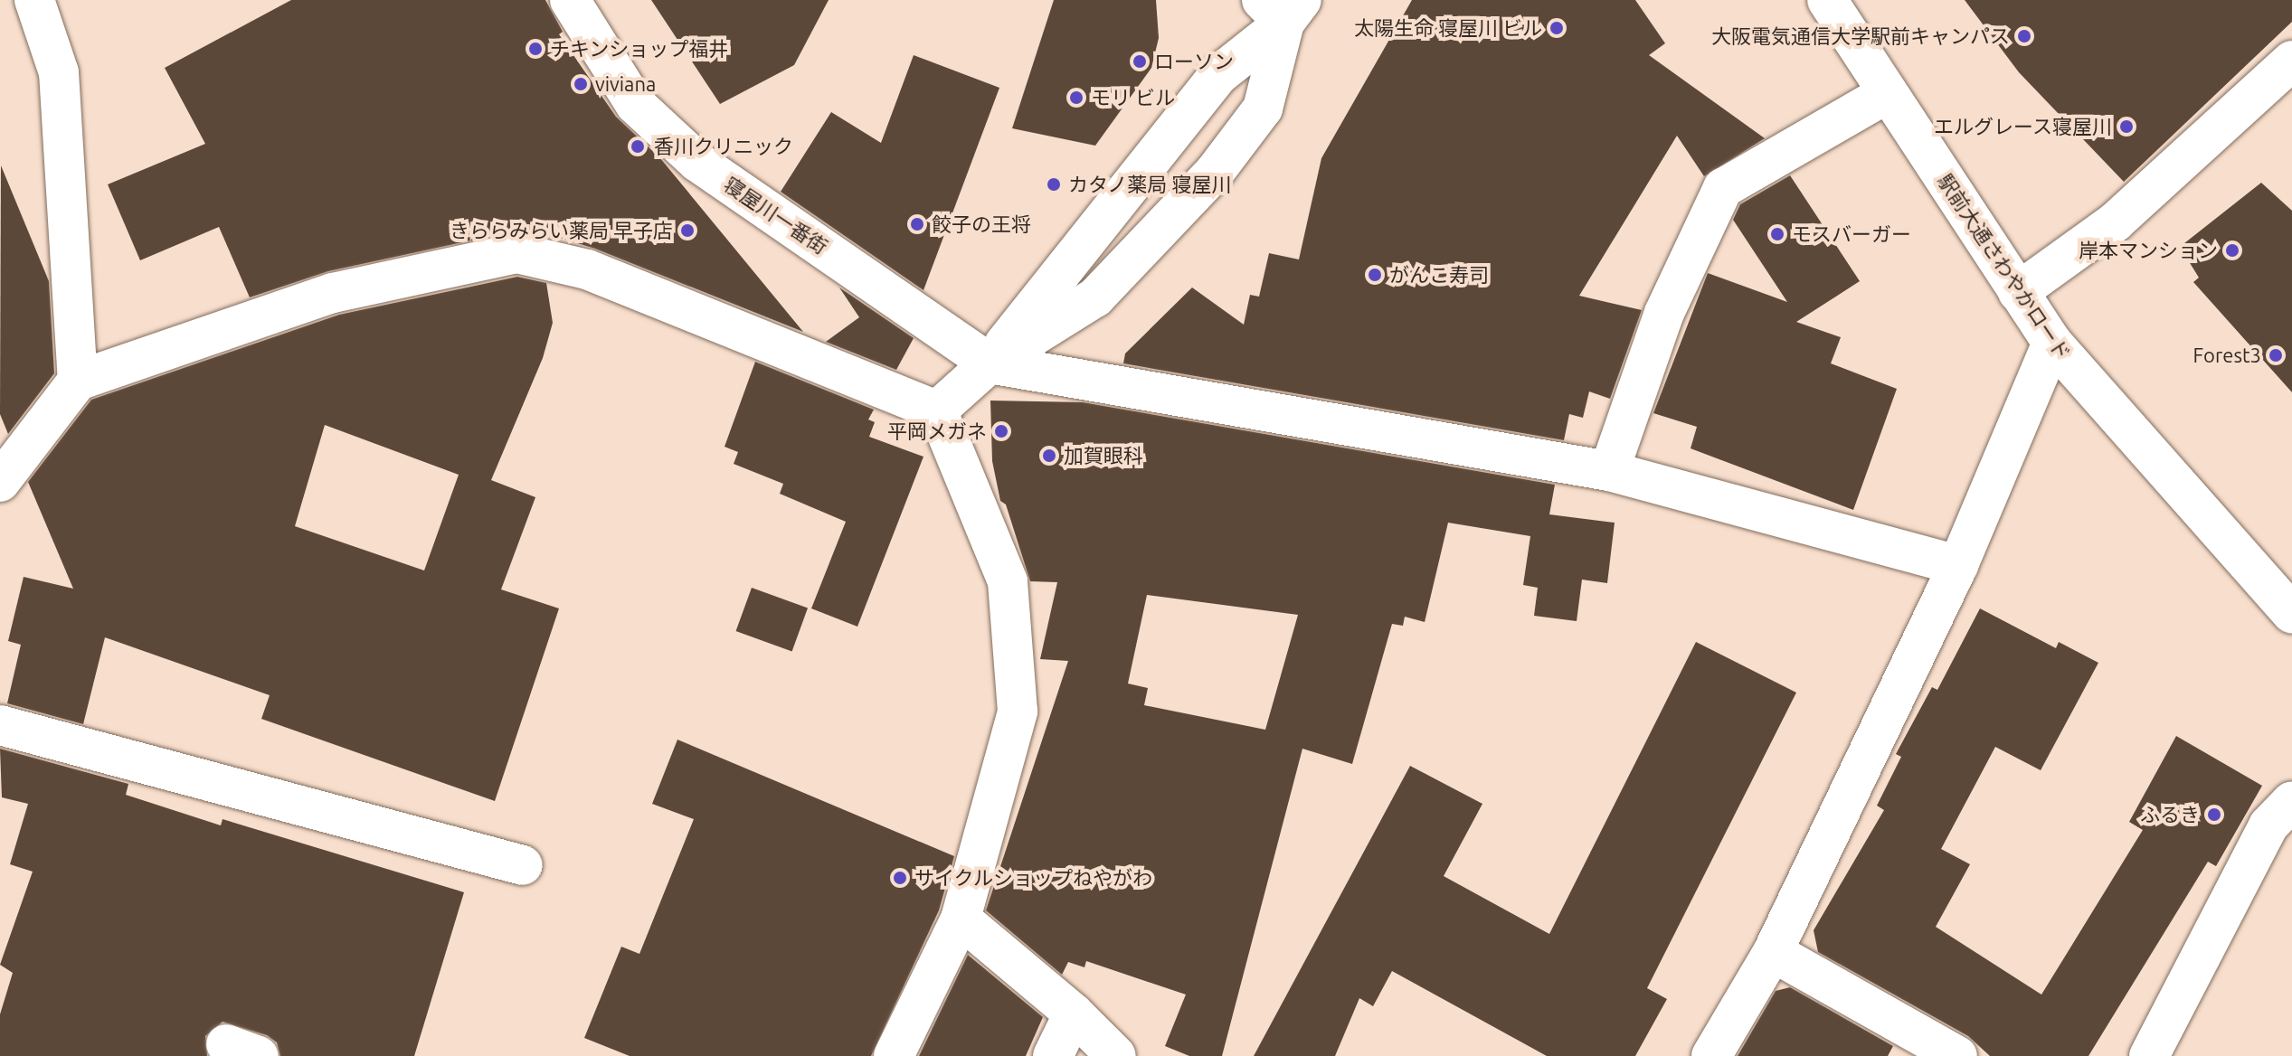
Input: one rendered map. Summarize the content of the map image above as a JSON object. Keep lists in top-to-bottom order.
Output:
{
  "streets": {
    "street": ["寝屋川一番街", "駅前大通さわやかロード"]
  },
  "places": [
    "太陽生命 寝屋川 ビル",
    "大阪電気通信大学駅前キャンパス",
    "チキンショップ福井",
    "ローソン",
    "viviana",
    "モリ ビル",
    "エルグレース寝屋川",
    "香川クリニック",
    "カタノ薬局 寝屋川",
    "餃子の王将",
    "きららみらい薬局 早子店",
    "モスバーガー",
    "岸本マンション",
    "がんこ寿司",
    "Forest3",
    "平岡メガネ",
    "加賀眼科",
    "ふるき",
    "サイクルショップねやがわ"
  ]
}
